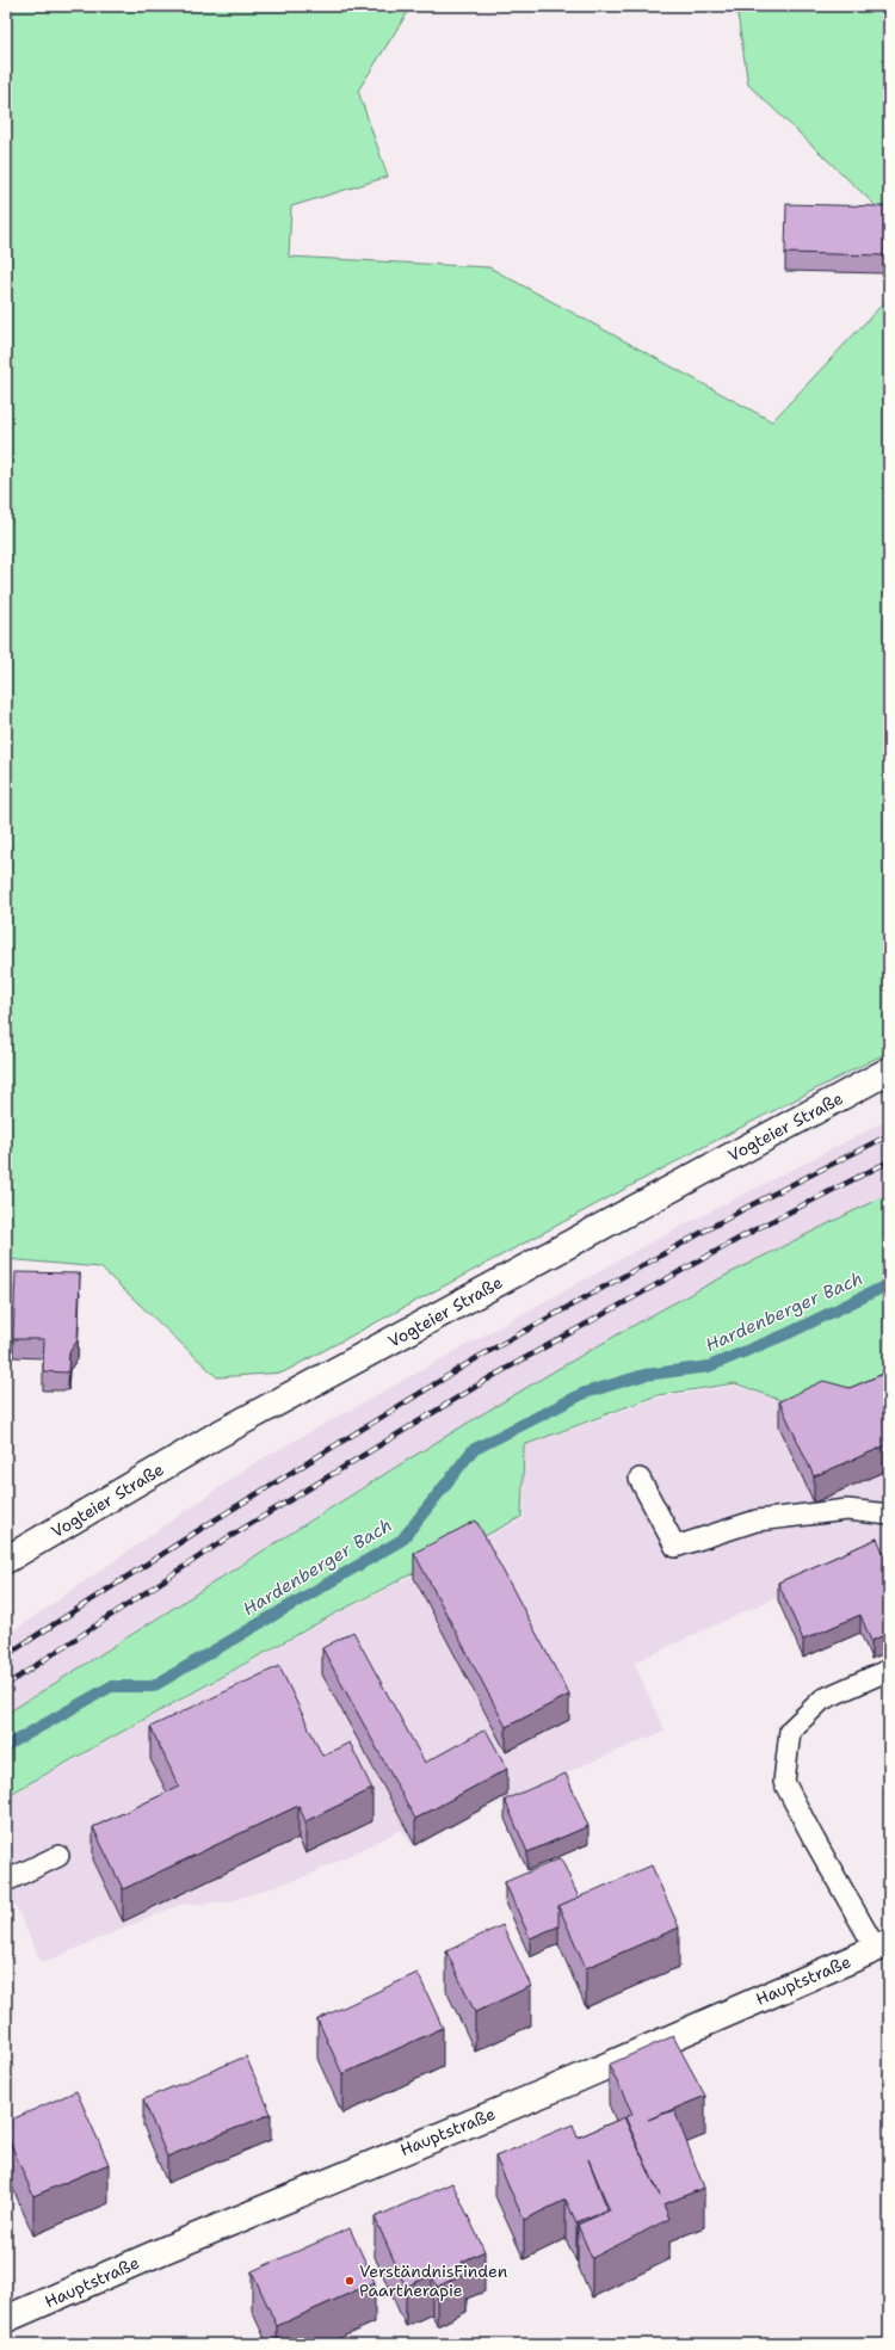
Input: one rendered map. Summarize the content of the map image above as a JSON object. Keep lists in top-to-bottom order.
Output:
{
  "streets": {
    "main road": ["Vogteier Straße", "Hauptstraße"]
  },
  "water": ["Hardenberger Bach"],
  "places": ["VerständnisFinden Paartherapie"]
}
